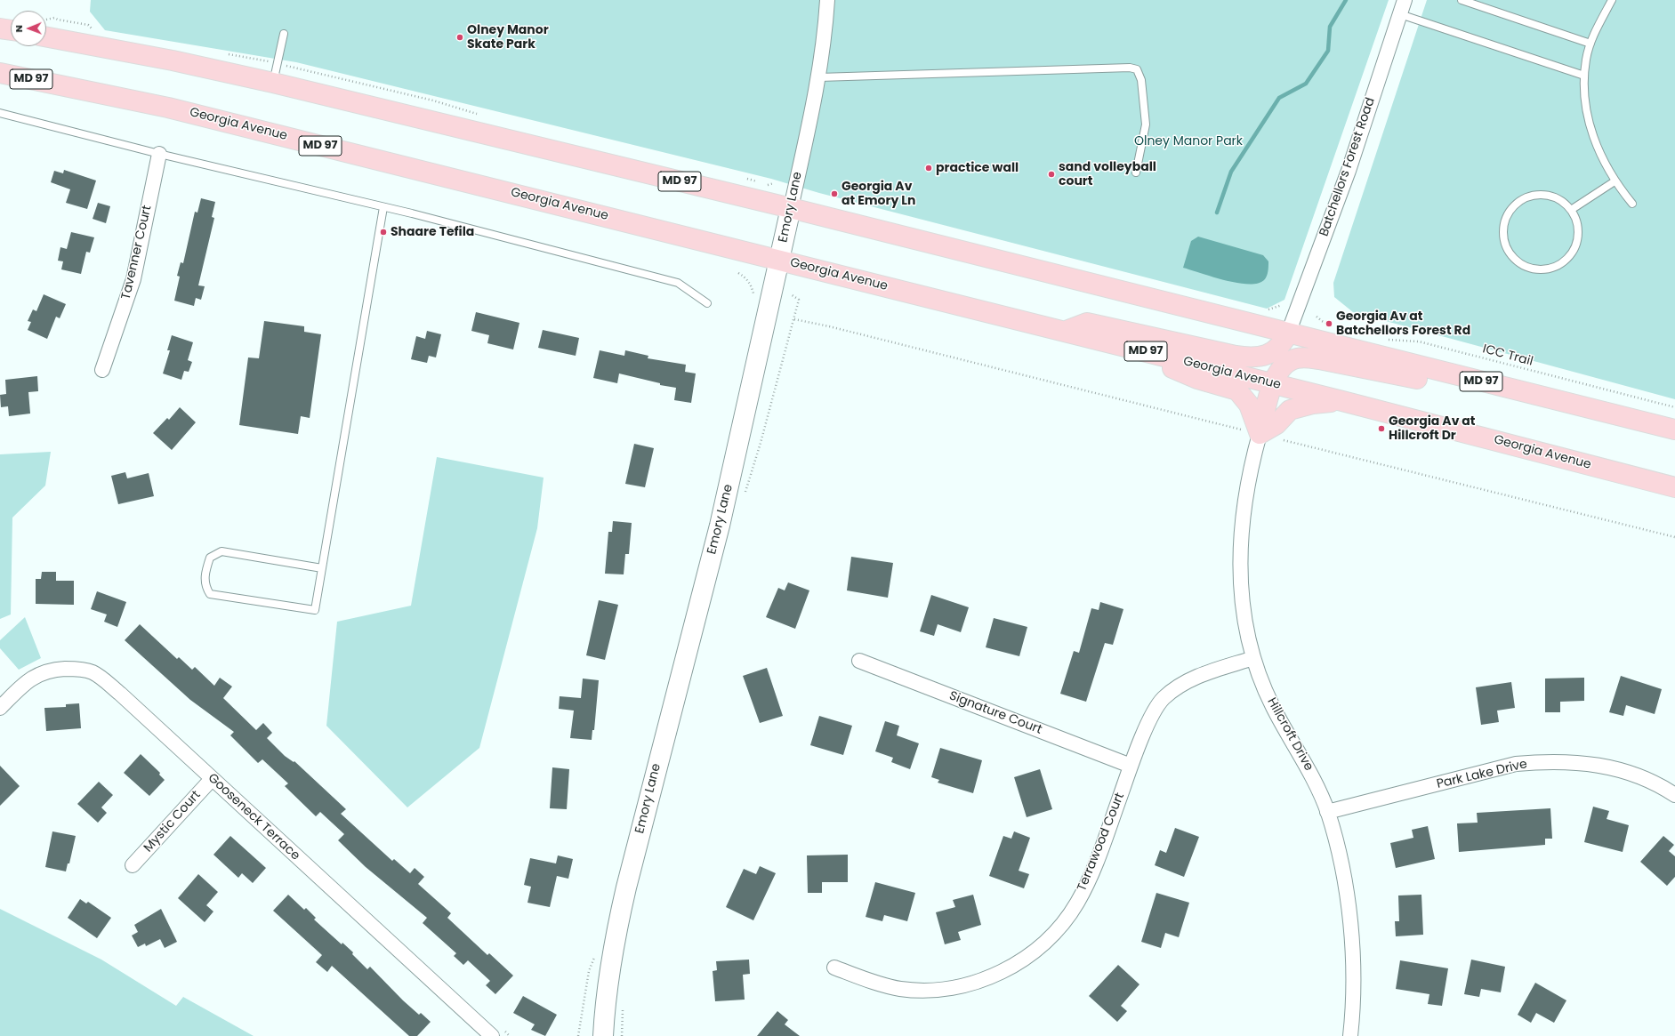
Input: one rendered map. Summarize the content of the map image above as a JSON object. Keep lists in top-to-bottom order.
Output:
{
  "streets": {
    "main road": ["MD 97", "Georgia Avenue"],
    "street": [
      "Batchellors Forest Road",
      "Emory Lane",
      "Tavenner Court",
      "Signature Court",
      "Hillcroft Drive",
      "Park Lake Drive",
      "Gooseneck Terrace",
      "Mystic Court",
      "Terrawood Court"
    ],
    "path": ["ICC Trail"]
  },
  "crossings": [
    ["MD 97", "Batchellors Forest Road"],
    ["MD 97", "Emory Lane"],
    ["Georgia Avenue", "Emory Lane"],
    ["Signature Court", "Terrawood Court"],
    ["Hillcroft Drive", "Park Lake Drive"],
    ["Hillcroft Drive", "Terrawood Court"],
    ["Gooseneck Terrace", "Mystic Court"]
  ],
  "parks": ["Olney Manor Park"],
  "places": [
    "Olney Manor Skate Park",
    "practice wall",
    "sand volleyball court",
    "Georgia Av at Emory Ln",
    "Shaare Tefila",
    "Georgia Av at Batchellors Forest Rd",
    "Georgia Av at Hillcroft Dr"
  ],
  "north": "left"
}
